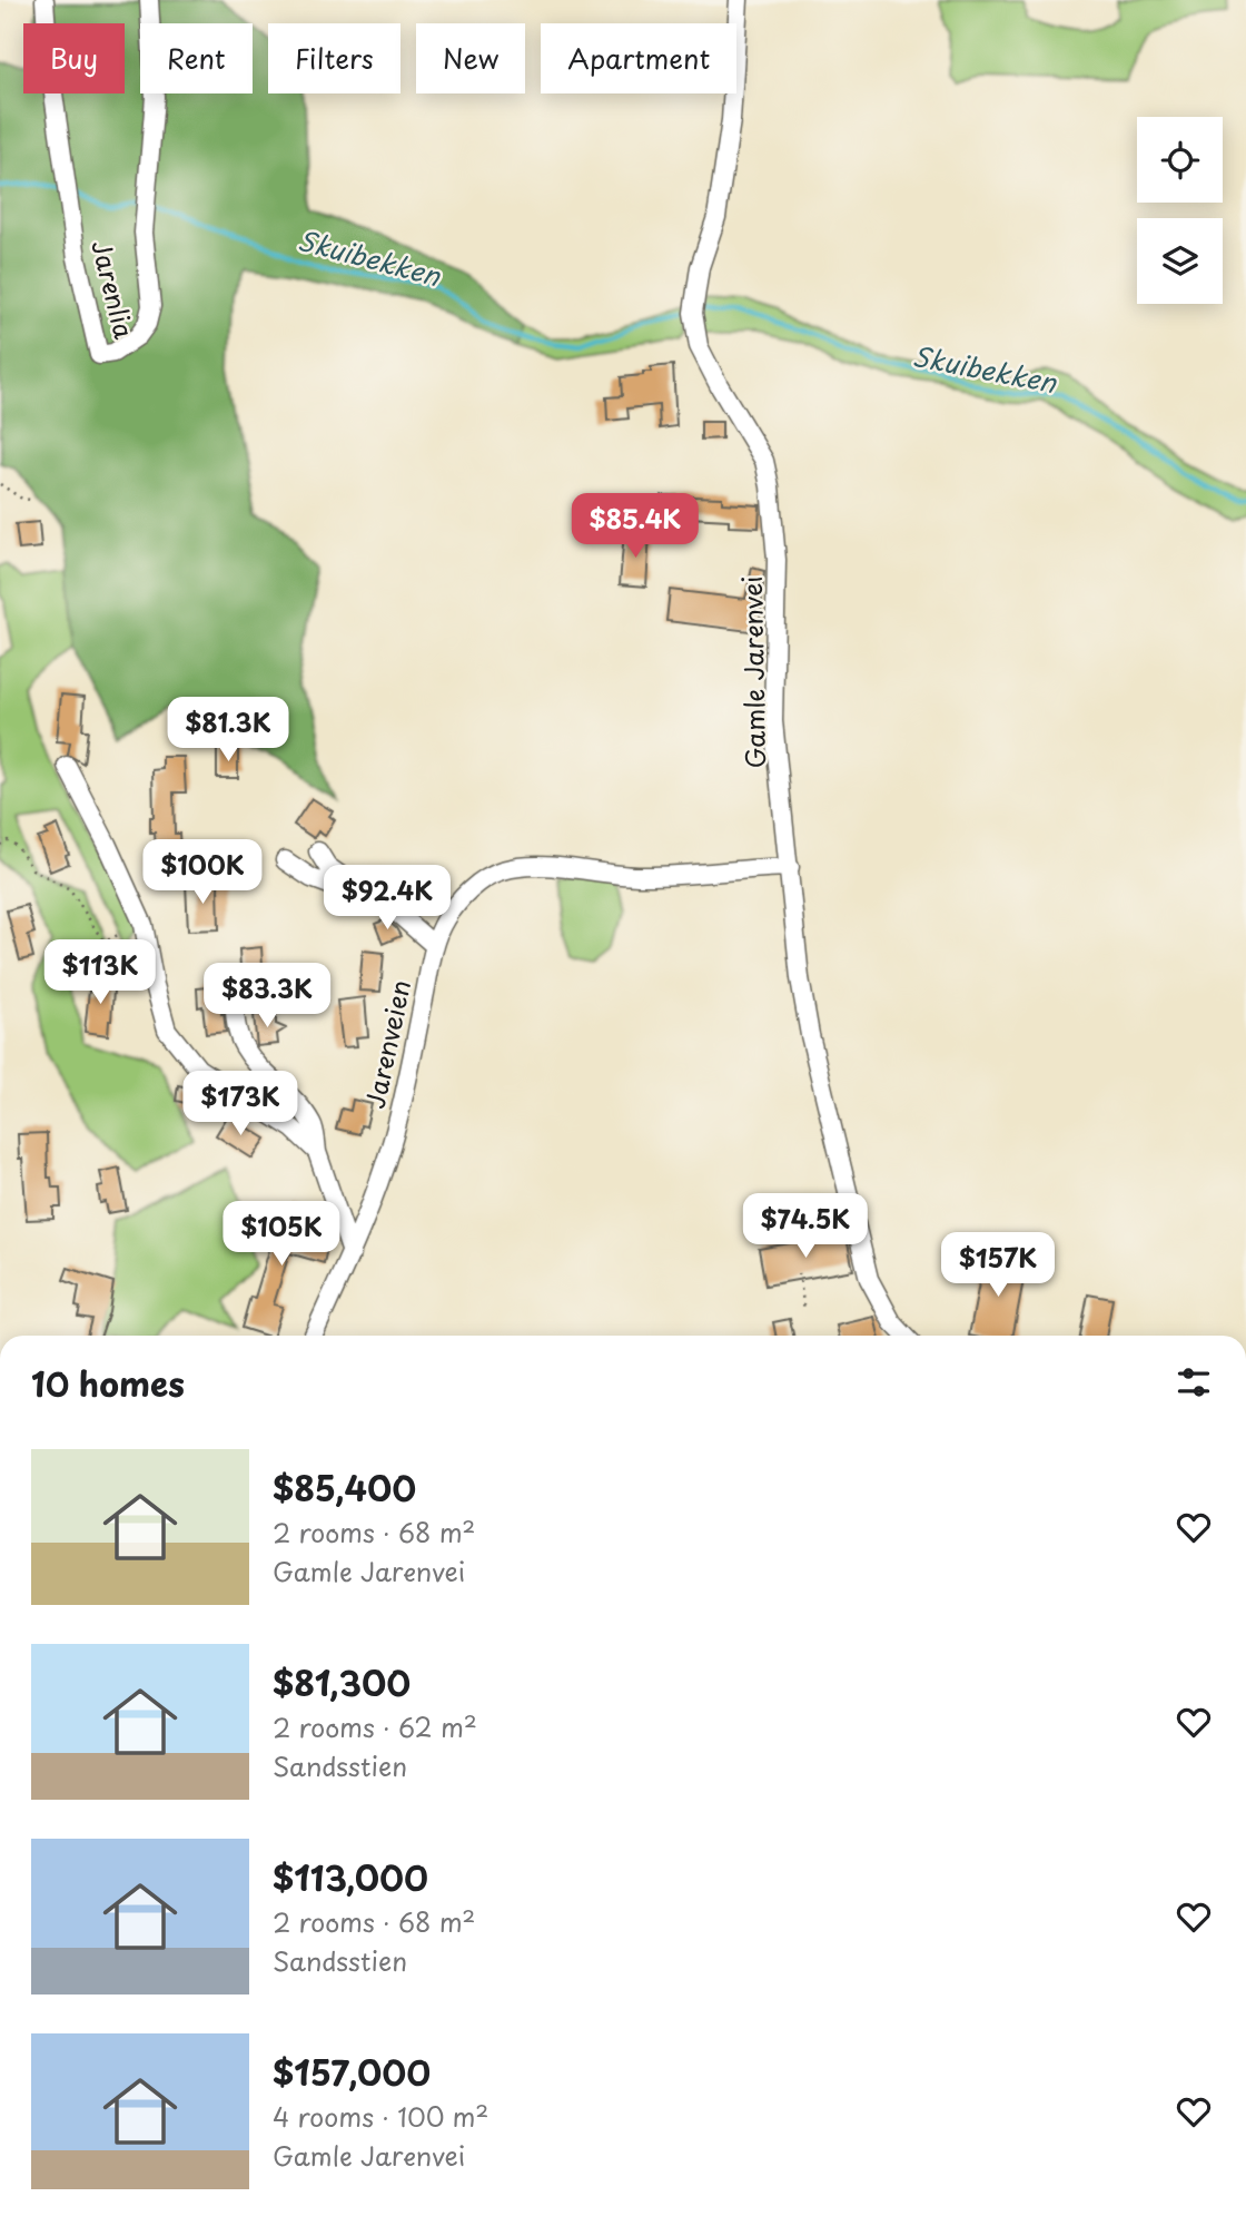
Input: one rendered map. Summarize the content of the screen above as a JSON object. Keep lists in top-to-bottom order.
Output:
{
  "streets": {
    "street": ["Jarenlia", "Gamle Jarenvei", "Jarenveien"]
  },
  "crossings": [
    ["Gamle Jarenvei", "Jarenveien"]
  ],
  "water": ["Skuibekken"],
  "page": {
    "chip": [
      "Buy",
      "Rent",
      "Filters",
      "New",
      "Apartment"
    ],
    "price": [
      "$85.4K",
      "$81.3K",
      "$100K",
      "$92.4K",
      "$113K",
      "$83.3K",
      "$173K",
      "$74.5K",
      "$105K",
      "$157K"
    ],
    "heading": "10 homes",
    "list": [
      {
        "name": "$85,400",
        "note": "2 rooms · 68 m² · Gamle Jarenvei"
      },
      {
        "name": "$81,300",
        "note": "2 rooms · 62 m² · Sandsstien"
      },
      {
        "name": "$113,000",
        "note": "2 rooms · 68 m² · Sandsstien"
      },
      {
        "name": "$157,000",
        "note": "4 rooms · 100 m² · Gamle Jarenvei"
      }
    ]
  }
}
